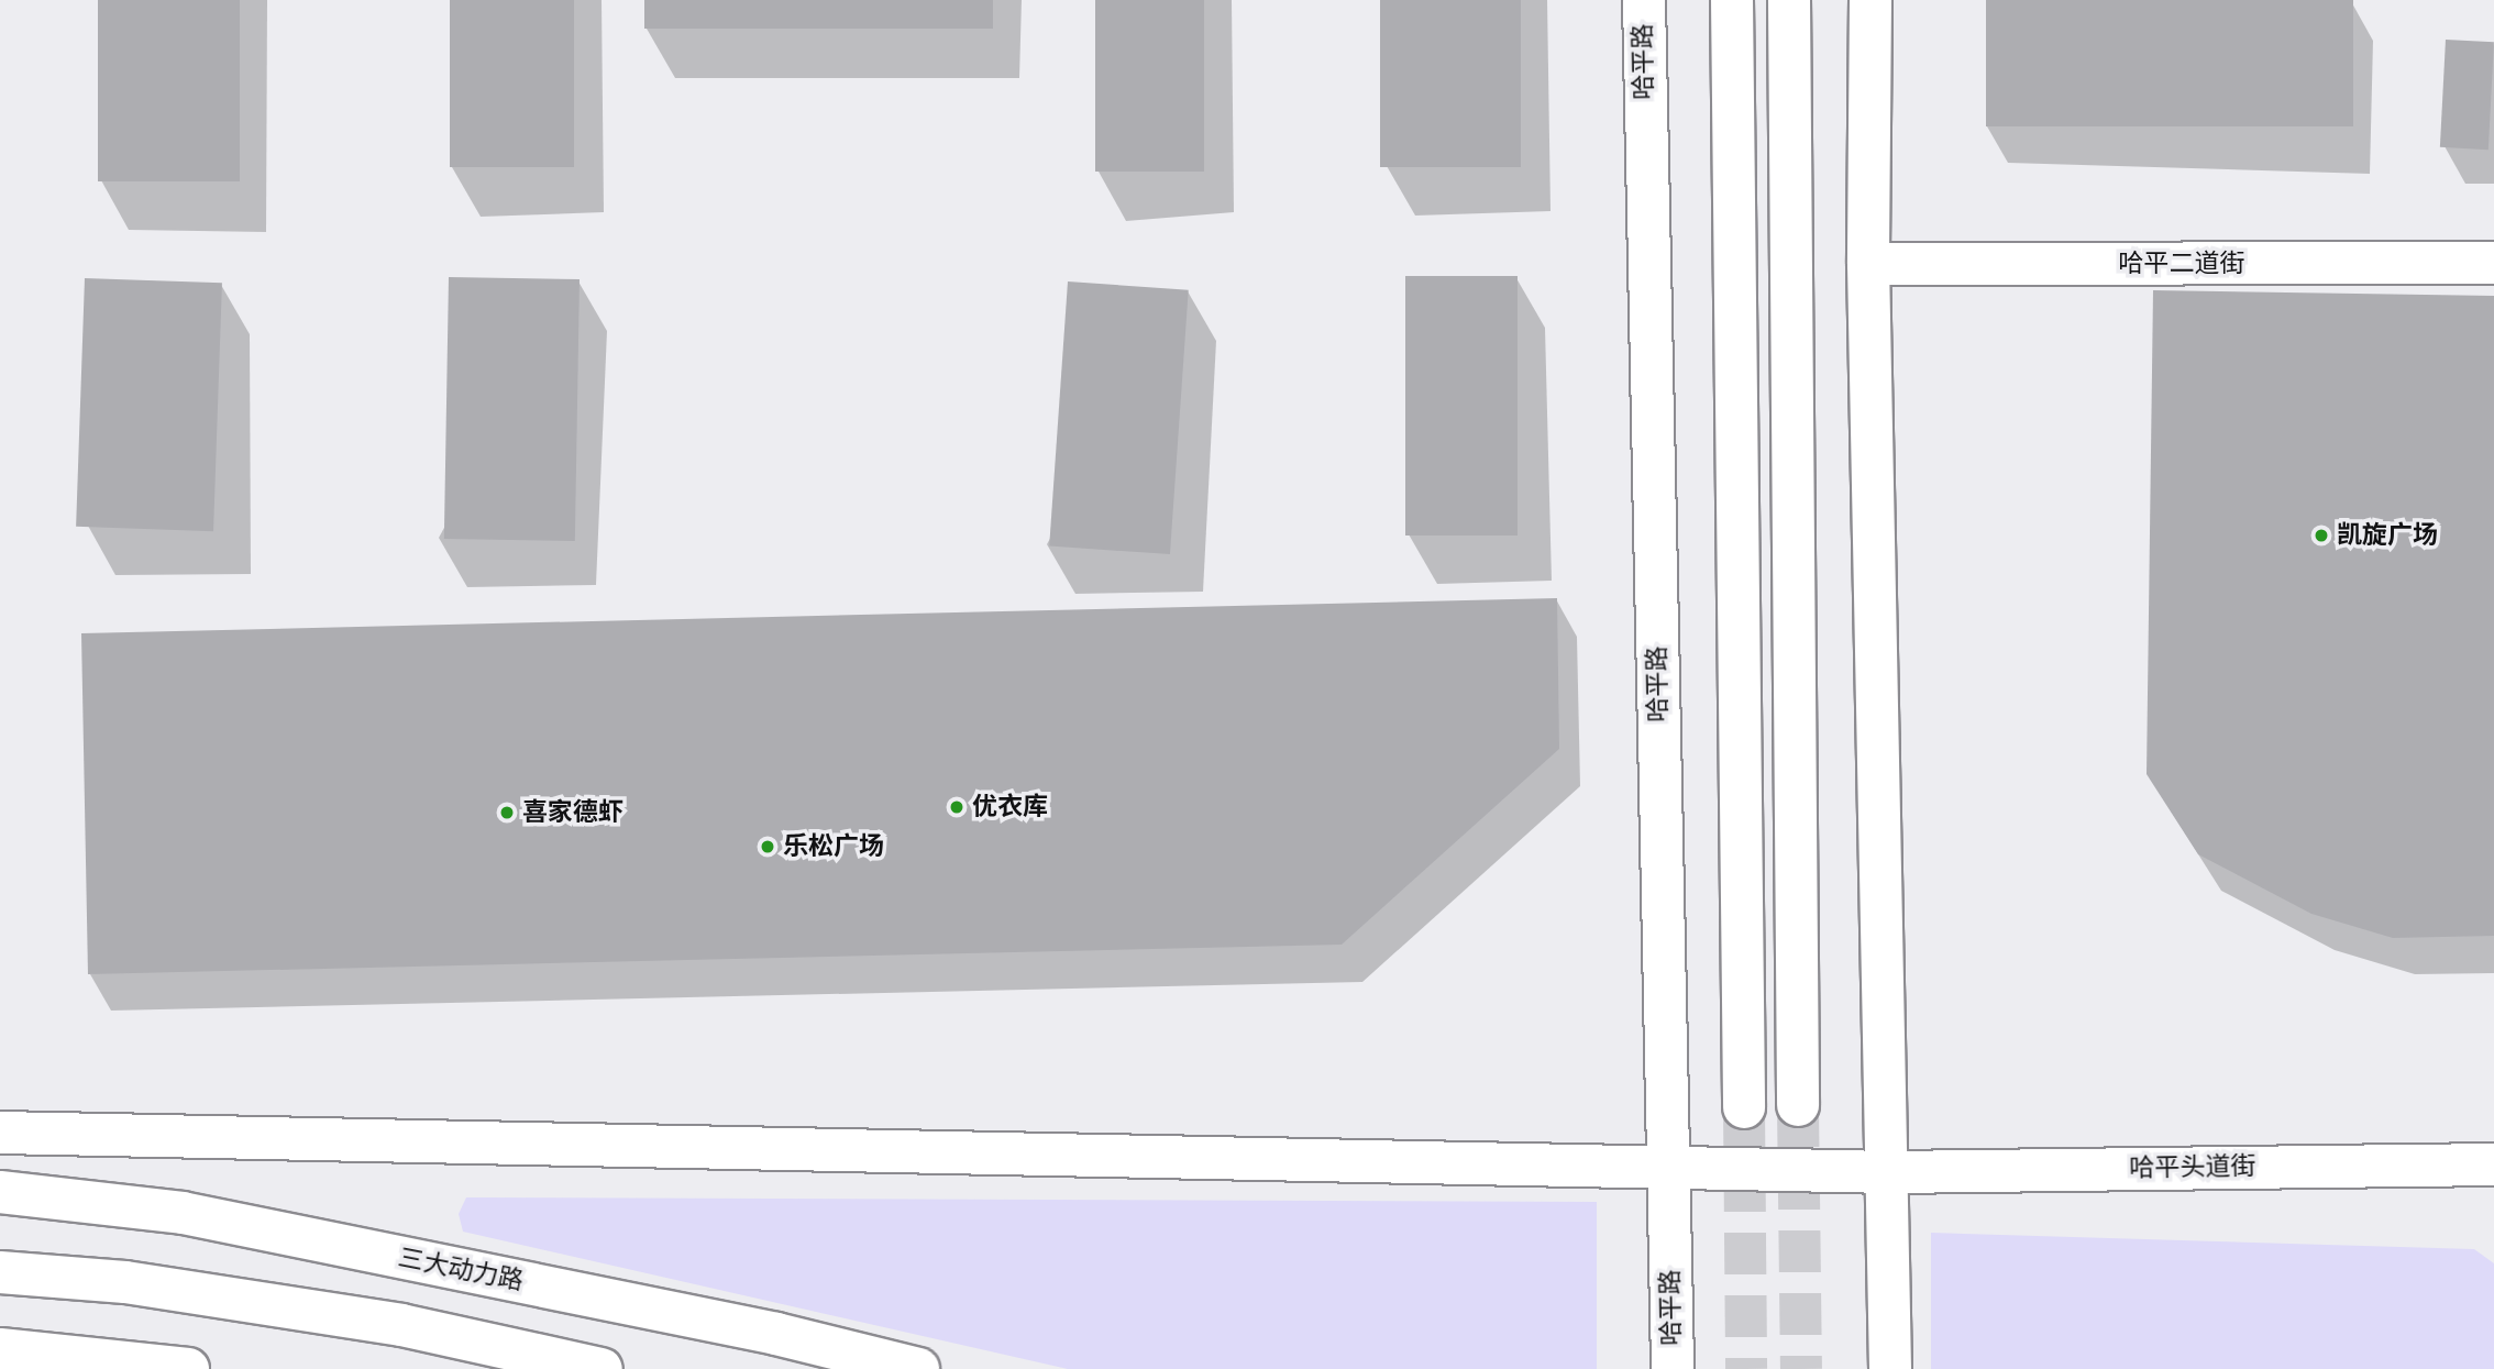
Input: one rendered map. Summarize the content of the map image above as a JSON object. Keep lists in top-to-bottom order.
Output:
{
  "streets": {
    "main road": [
      "哈平路",
      "哈平二道街",
      "哈平头道街",
      "三大动力路"
    ]
  },
  "crossings": [
    ["哈平路", "哈平头道街"]
  ],
  "places": [
    "凯旋广场",
    "优衣库",
    "喜家德虾",
    "乐松广场"
  ]
}
